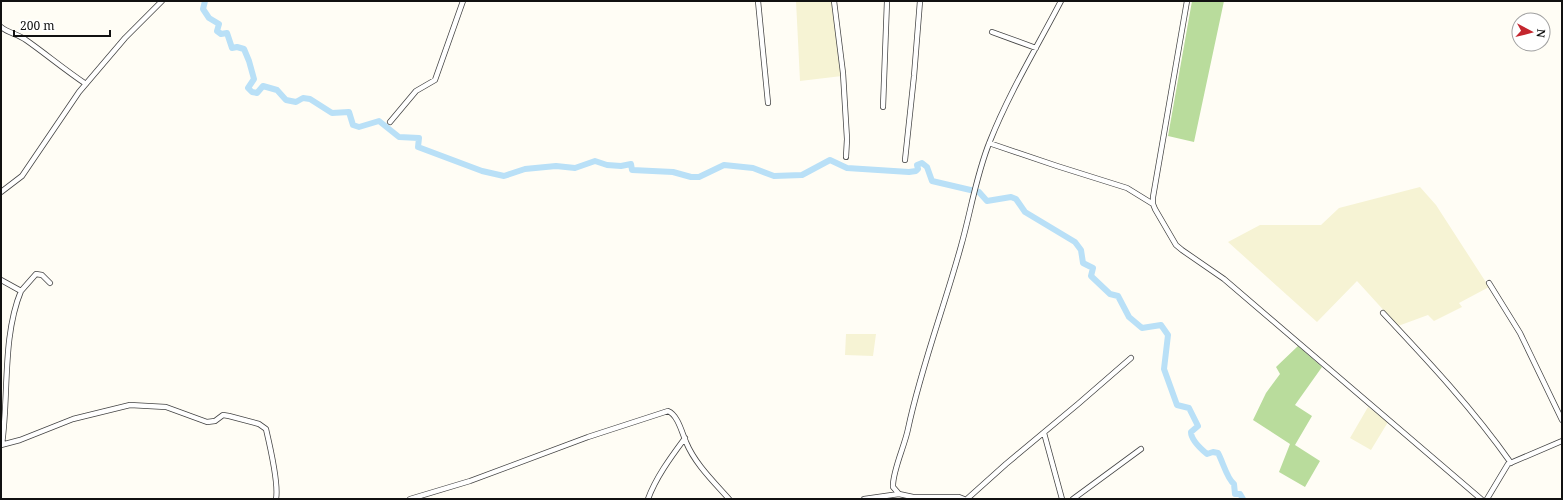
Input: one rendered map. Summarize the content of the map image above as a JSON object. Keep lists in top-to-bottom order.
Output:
{
  "scale_bar": "200 m",
  "north": "right"
}
